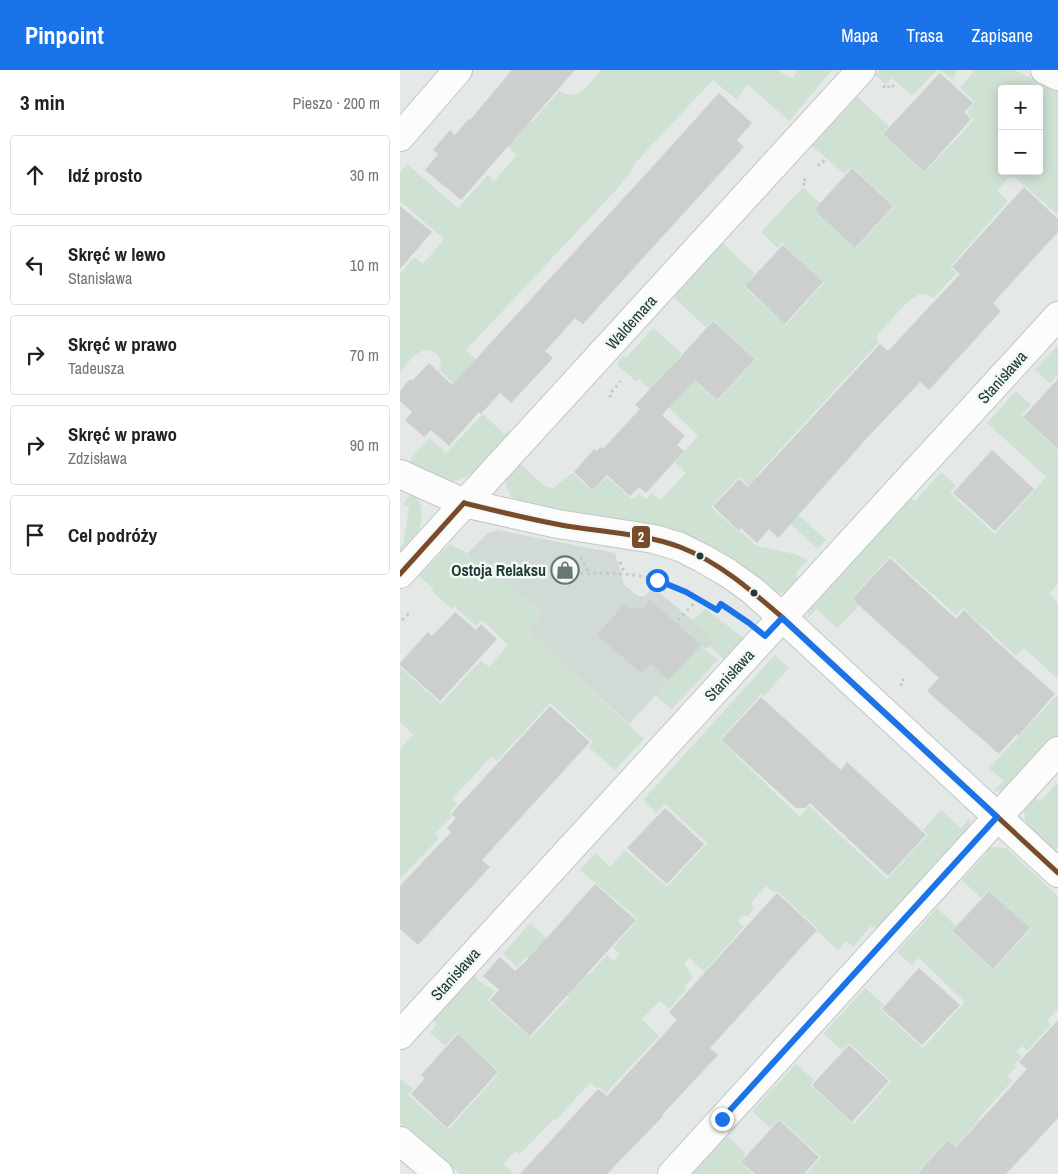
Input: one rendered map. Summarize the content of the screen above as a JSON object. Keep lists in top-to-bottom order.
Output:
{
  "streets": {
    "street": ["Waldemara", "Stanisława"]
  },
  "places": {
    "shop": ["Ostoja Relaksu"]
  },
  "lines": ["transit line 2"],
  "page": {
    "header": "Pinpoint",
    "nav": ["Mapa", "Trasa", "Zapisane"],
    "heading": ["3 min", "Pieszo · 200 m"],
    "map_buttons": ["+", "−"],
    "list": [
      ["Idź prosto", "30 m"],
      ["Skręć w lewo", "Stanisława", "10 m"],
      ["Skręć w prawo", "Tadeusza", "70 m"],
      ["Skręć w prawo", "Zdzisława", "90 m"],
      "Cel podróży"
    ]
  }
}
